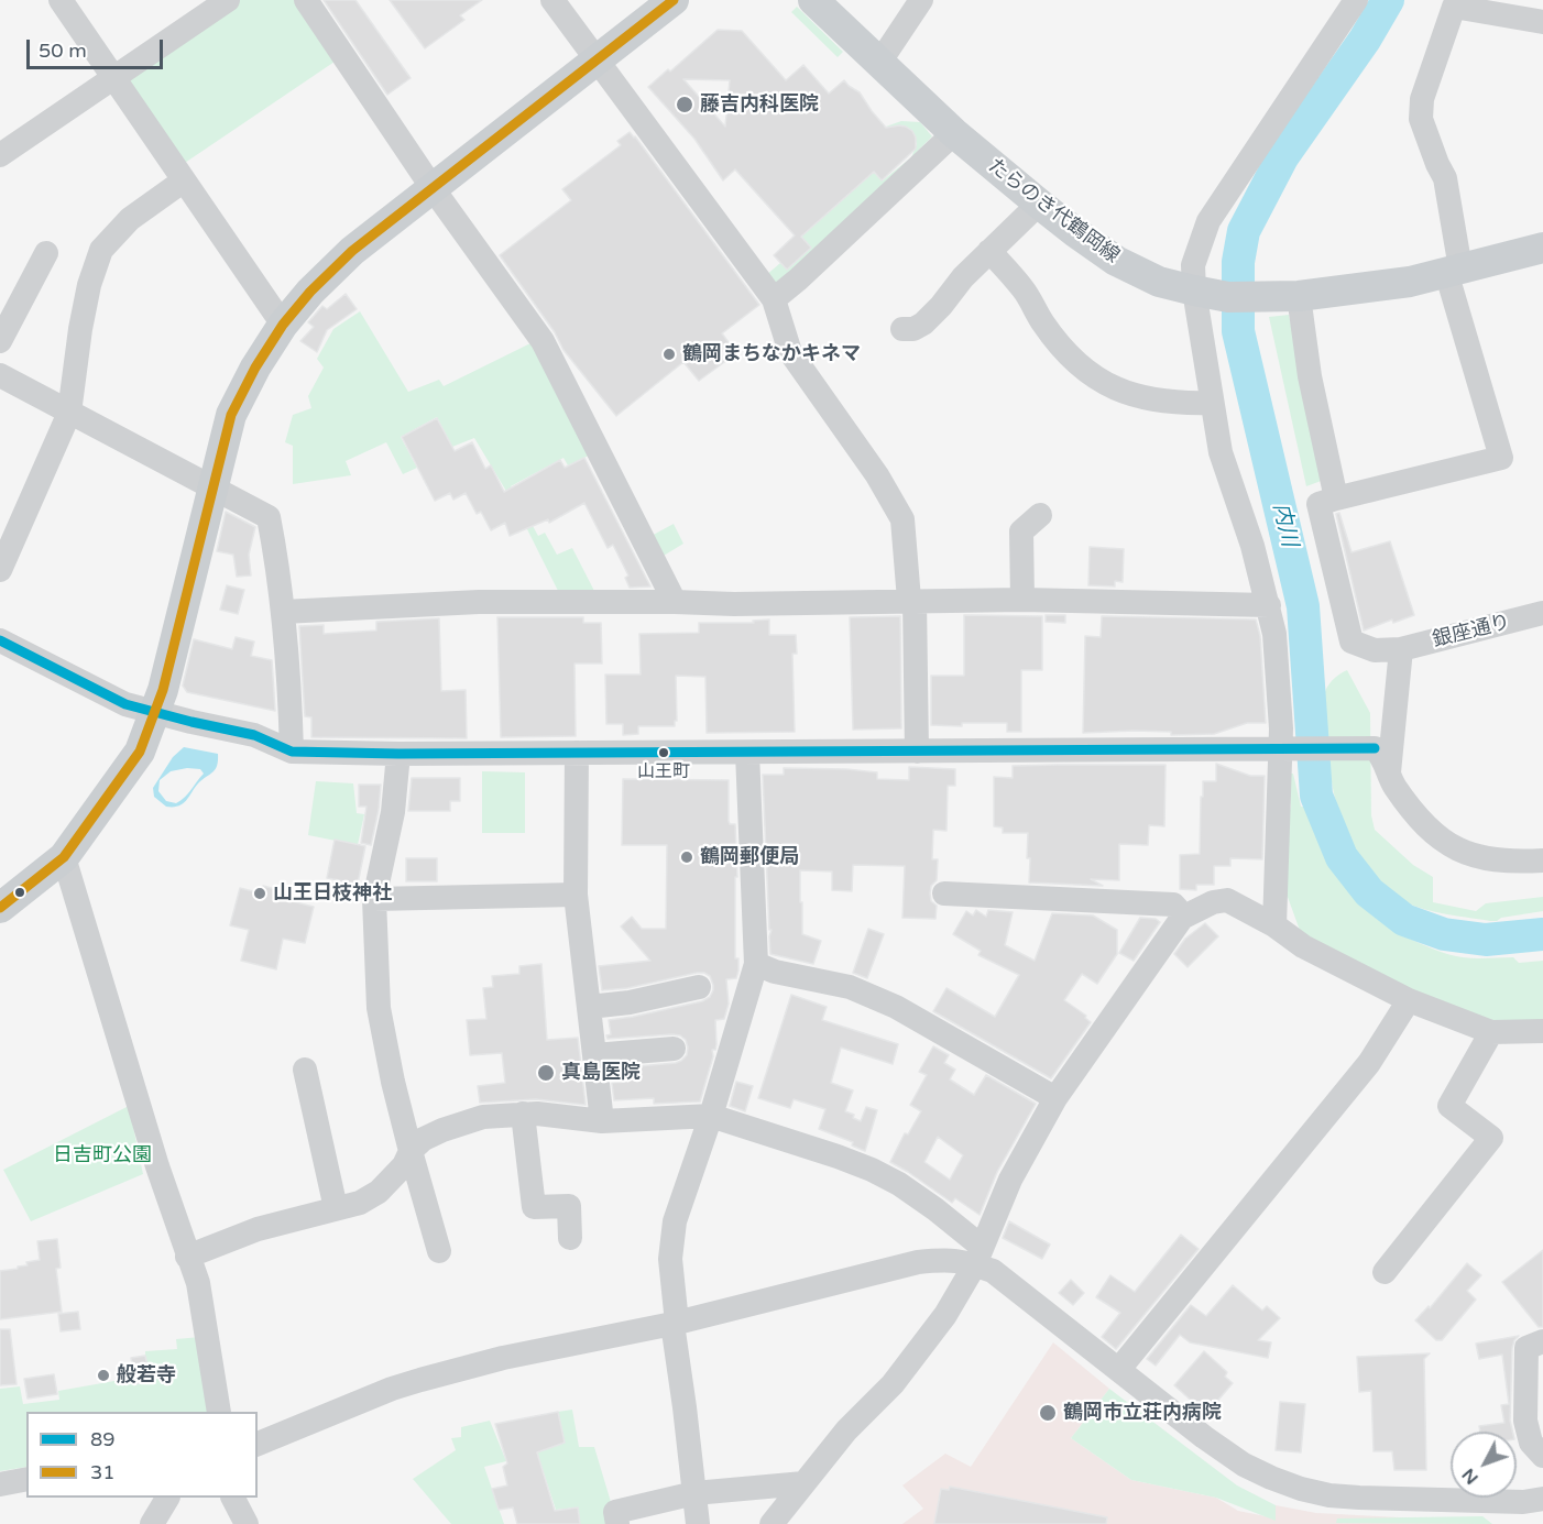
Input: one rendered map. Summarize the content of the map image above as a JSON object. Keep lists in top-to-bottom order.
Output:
{
  "streets": {
    "main road": ["たらのき代鶴岡線"],
    "street": ["銀座通り"]
  },
  "water": ["内川"],
  "parks": ["日吉町公園"],
  "places": [
    "藤吉内科医院",
    "鶴岡まちなかキネマ",
    "山王町",
    "鶴岡郵便局",
    "山王日枝神社",
    "真島医院",
    "般若寺",
    "鶴岡市立荘内病院"
  ],
  "lines": ["transit line 31", "transit line 89"],
  "legend": ["89", "31"],
  "scale_bar": "50 m",
  "north": "bottom left"
}
